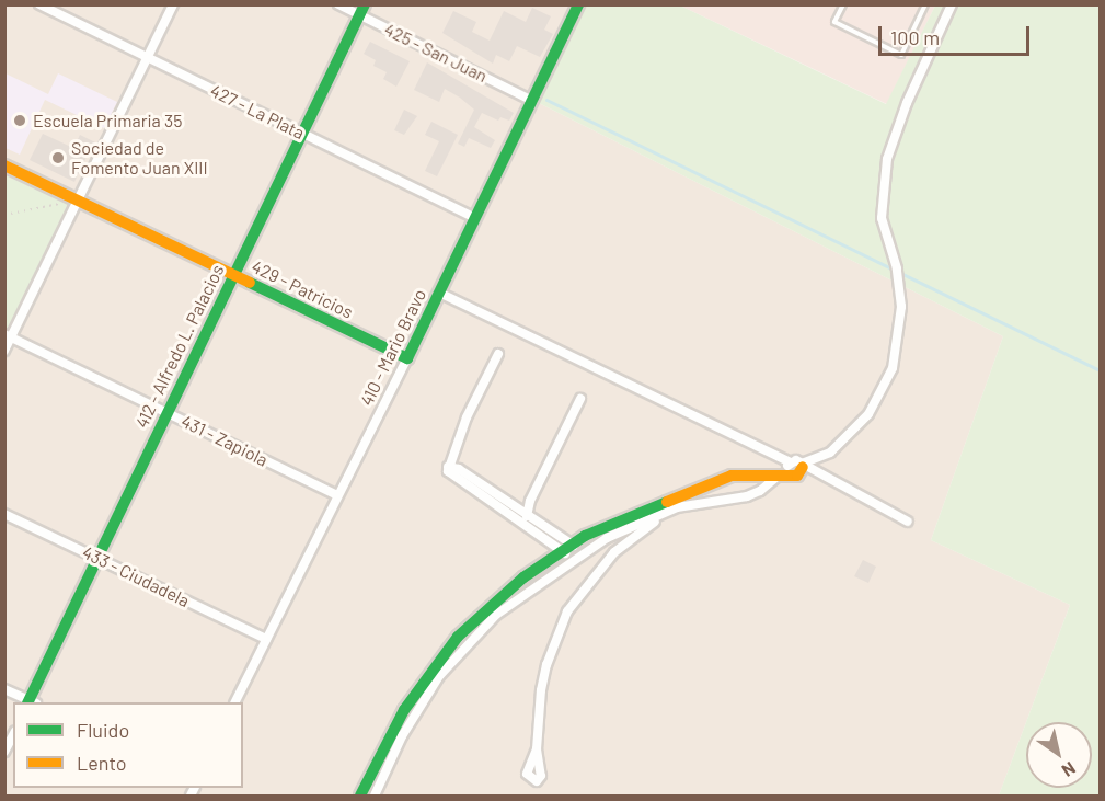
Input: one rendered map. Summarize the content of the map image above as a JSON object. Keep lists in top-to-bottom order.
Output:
{
  "streets": {
    "street": [
      "425 - San Juan",
      "427 - La Plata",
      "429 - Patricios",
      "412 - Alfredo L. Palacios",
      "410 - Mario Bravo",
      "431 - Zapiola",
      "433 - Ciudadela"
    ]
  },
  "crossings": [
    ["425 - San Juan", "412 - Alfredo L. Palacios"],
    ["425 - San Juan", "410 - Mario Bravo"],
    ["427 - La Plata", "412 - Alfredo L. Palacios"],
    ["427 - La Plata", "410 - Mario Bravo"],
    ["429 - Patricios", "412 - Alfredo L. Palacios"],
    ["429 - Patricios", "410 - Mario Bravo"],
    ["412 - Alfredo L. Palacios", "431 - Zapiola"],
    ["412 - Alfredo L. Palacios", "433 - Ciudadela"],
    ["410 - Mario Bravo", "431 - Zapiola"],
    ["410 - Mario Bravo", "433 - Ciudadela"]
  ],
  "places": ["Escuela Primaria 35", "Sociedad de Fomento Juan XIII"],
  "legend": ["Fluido", "Lento"],
  "scale_bar": "100 m",
  "north": "bottom right"
}
